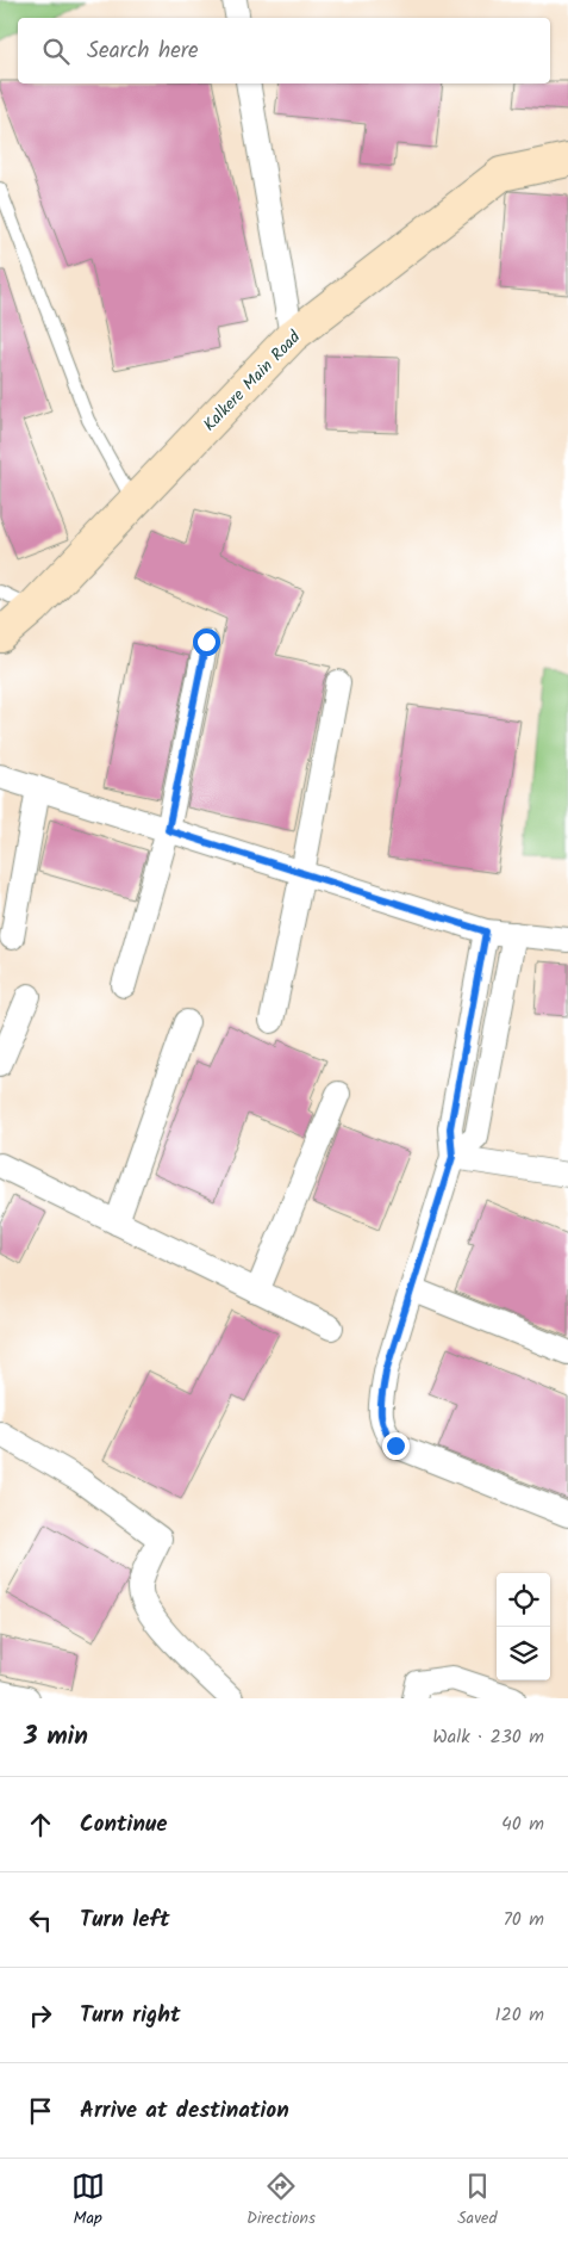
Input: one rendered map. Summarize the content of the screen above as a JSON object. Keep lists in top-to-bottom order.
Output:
{
  "streets": {
    "street": ["Kalkere Main Road"]
  },
  "page": {
    "search": "Search here",
    "heading": ["3 min", "Walk · 230 m"],
    "list": [
      ["Continue", "40 m"],
      ["Turn left", "70 m"],
      ["Turn right", "120 m"],
      "Arrive at destination"
    ],
    "nav": ["Map", "Directions", "Saved"]
  }
}
